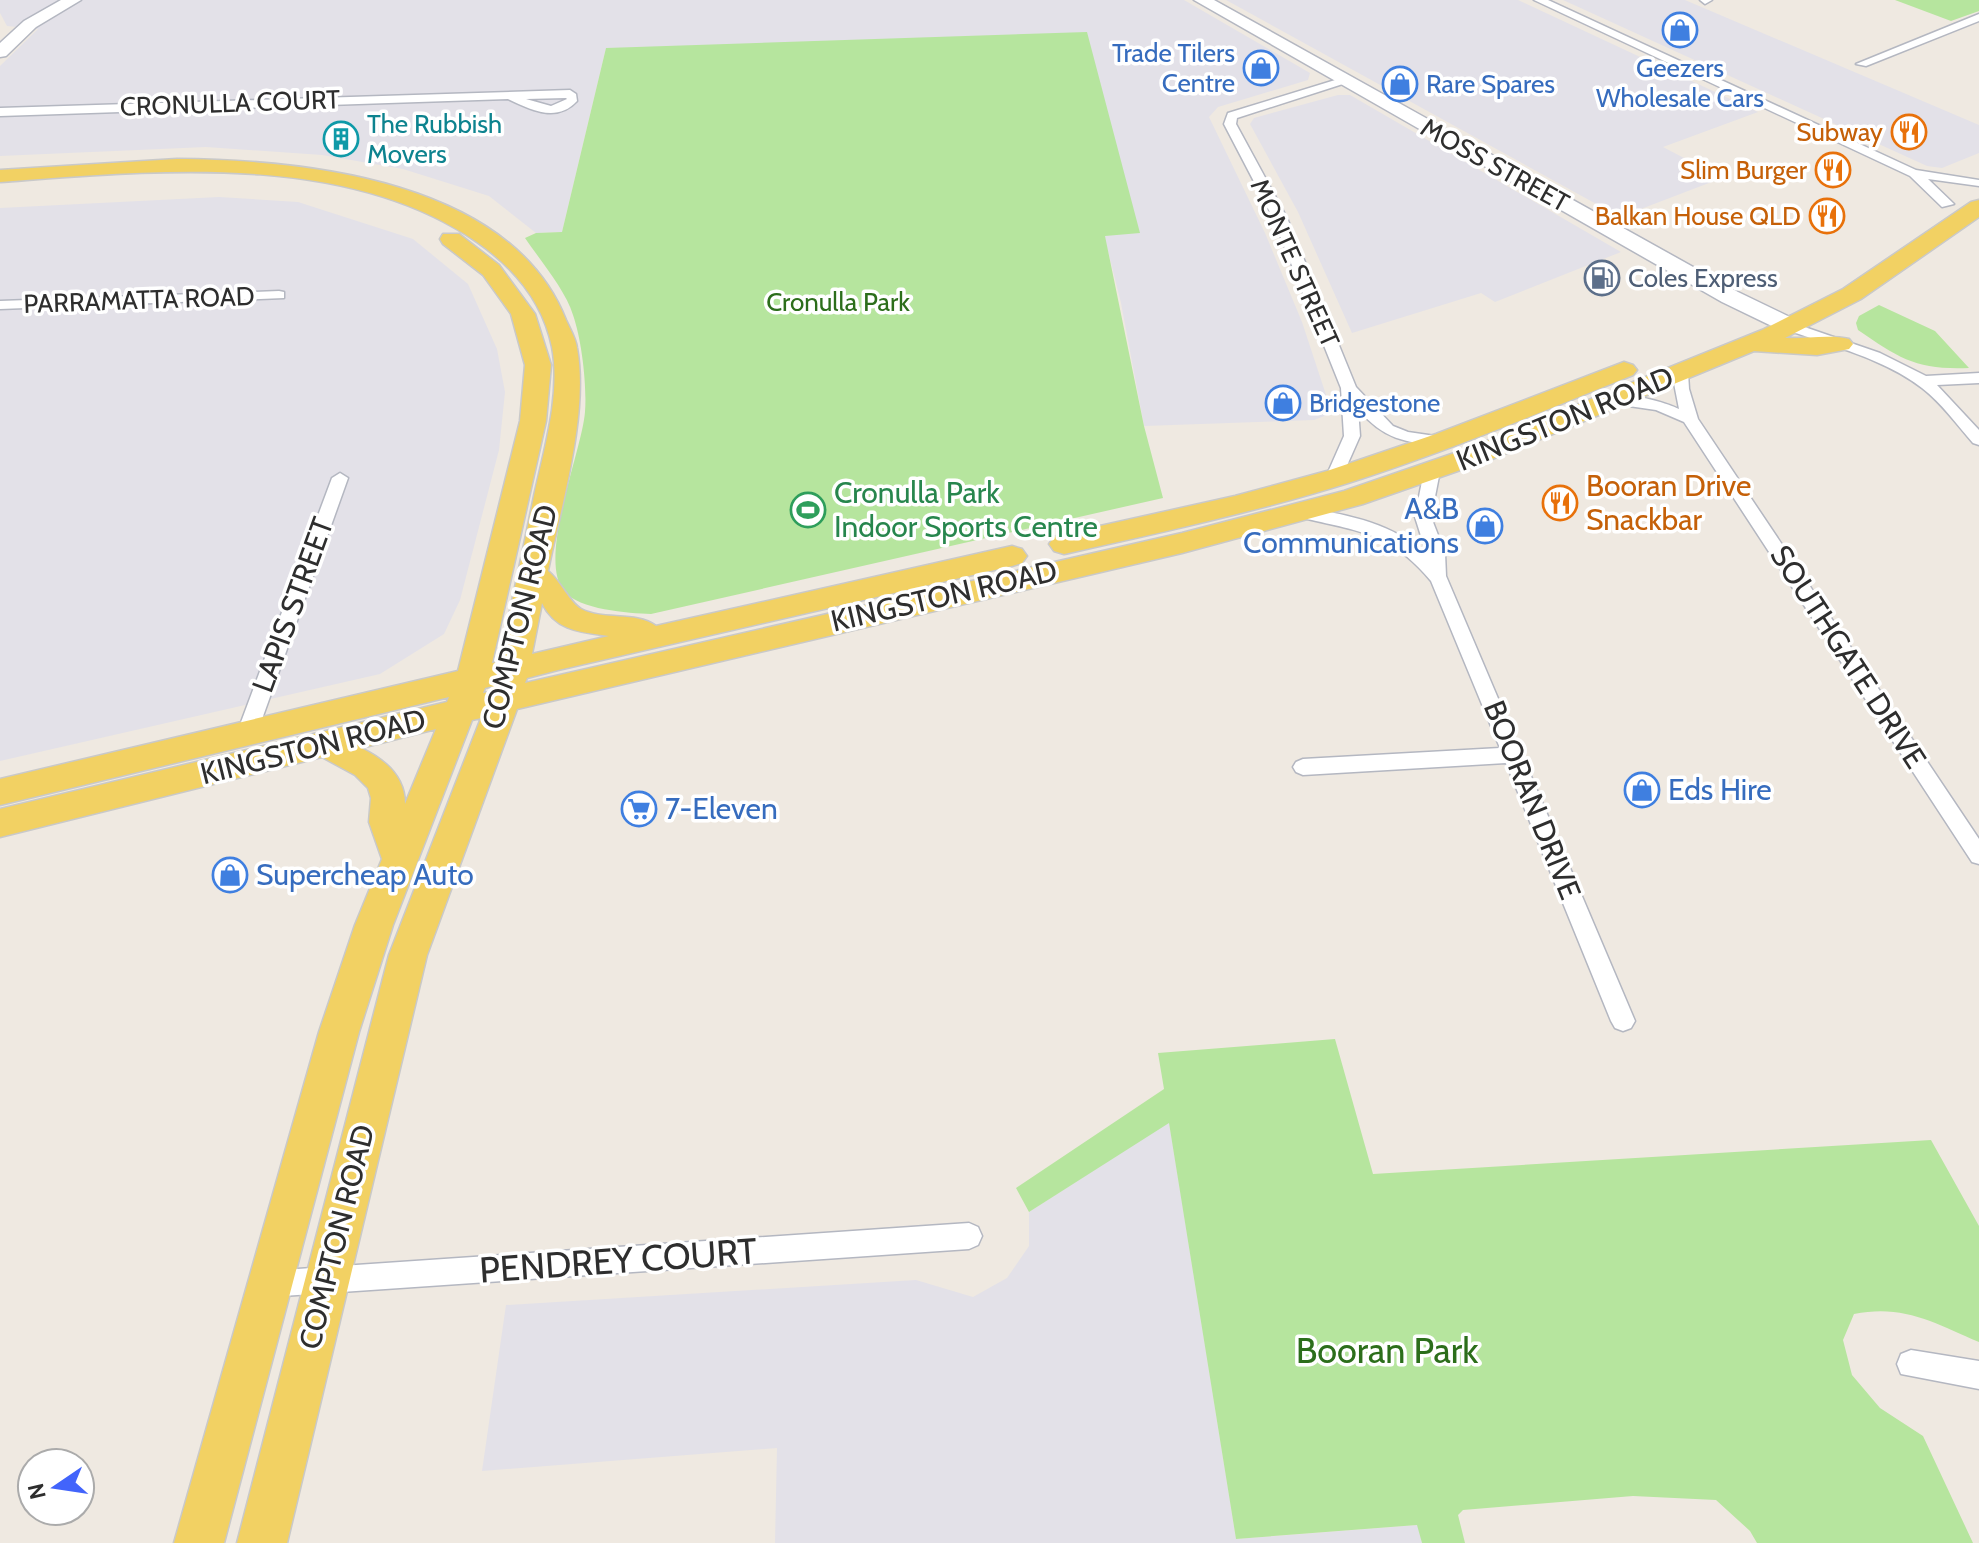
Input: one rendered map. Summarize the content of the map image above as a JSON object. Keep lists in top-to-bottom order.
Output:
{
  "streets": {
    "main road": ["KINGSTON ROAD", "COMPTON ROAD"],
    "street": [
      "CRONULLA COURT",
      "MOSS STREET",
      "MONTE STREET",
      "PARRAMATTA ROAD",
      "LAPIS STREET",
      "SOUTHGATE DRIVE",
      "BOORAN DRIVE",
      "PENDREY COURT"
    ]
  },
  "crossings": [
    ["MOSS STREET", "MONTE STREET"],
    ["MOSS STREET", "KINGSTON ROAD"],
    ["MONTE STREET", "KINGSTON ROAD"],
    ["KINGSTON ROAD", "LAPIS STREET"],
    ["KINGSTON ROAD", "COMPTON ROAD"],
    ["KINGSTON ROAD", "SOUTHGATE DRIVE"],
    ["KINGSTON ROAD", "BOORAN DRIVE"],
    ["COMPTON ROAD", "PENDREY COURT"]
  ],
  "parks": ["Cronulla Park", "Booran Park"],
  "places": {
    "shop": [
      "Geezers Wholesale Cars",
      "Trade Tilers Centre",
      "Rare Spares",
      "Bridgestone",
      "A&B Communications",
      "Eds Hire",
      "Supercheap Auto"
    ],
    "restaurant": [
      "Subway",
      "Slim Burger",
      "Balkan House QLD",
      "Booran Drive Snackbar"
    ],
    "building": ["The Rubbish Movers"],
    "fuel station": ["Coles Express"],
    "sports": ["Cronulla Park Indoor Sports Centre"],
    "supermarket": ["7-Eleven"]
  },
  "north": "left"
}
